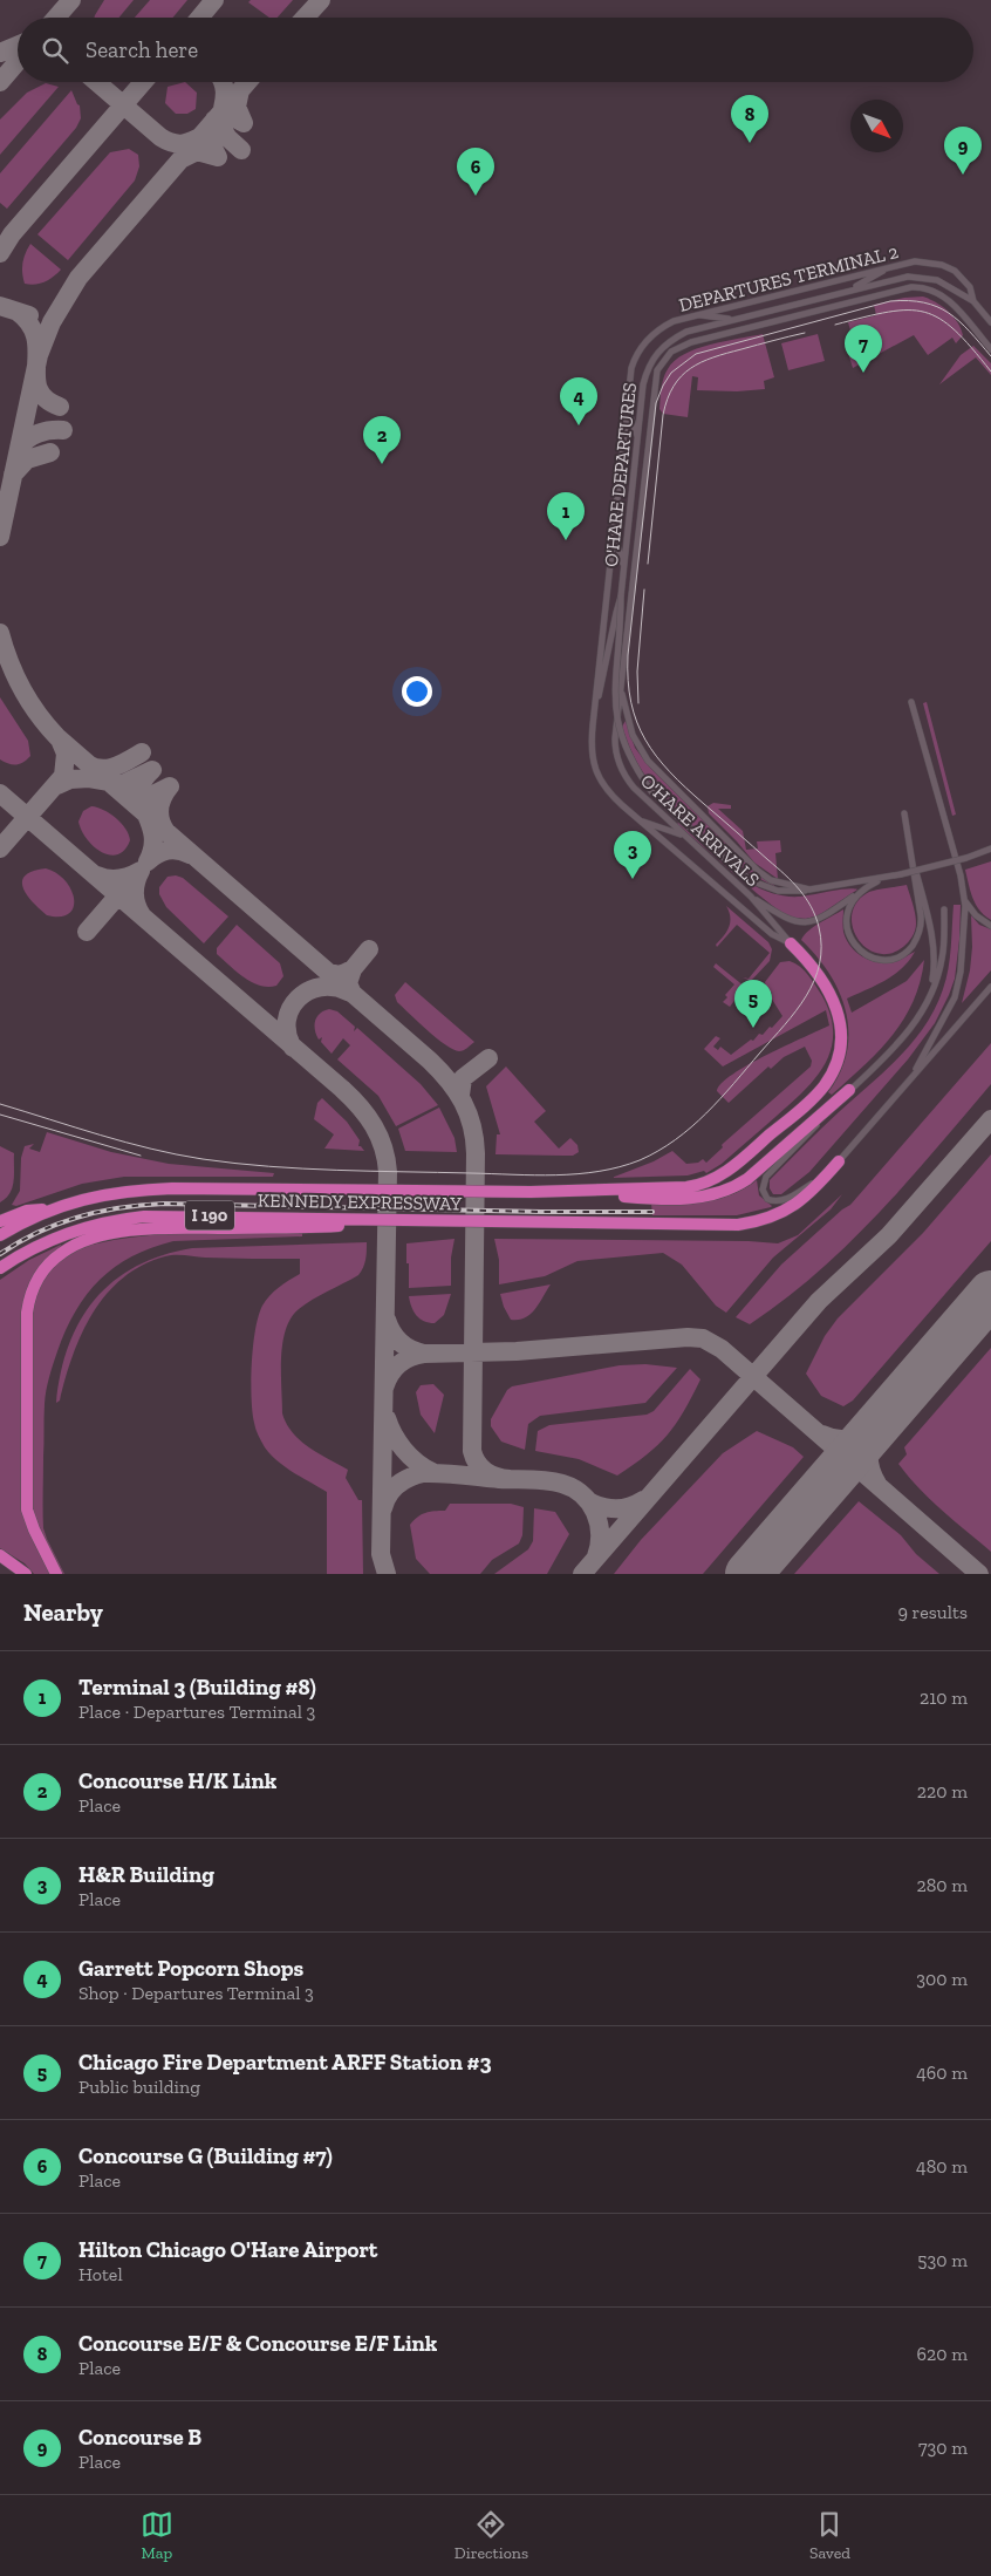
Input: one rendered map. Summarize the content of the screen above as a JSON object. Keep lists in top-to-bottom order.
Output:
{
  "streets": {
    "highway": ["KENNEDY EXPRESSWAY", "I 190"],
    "street": ["DEPARTURES TERMINAL 2", "O'HARE DEPARTURES", "O'HARE ARRIVALS"]
  },
  "crossings": [
    ["DEPARTURES TERMINAL 2", "O'HARE DEPARTURES"]
  ],
  "north": "bottom right",
  "page": {
    "search": "Search here",
    "pins": [
      "8",
      "9",
      "6",
      "7",
      "4",
      "2",
      "1",
      "3",
      "5"
    ],
    "heading": ["Nearby", "9 results"],
    "list": [
      {
        "mark": "1",
        "name": "Terminal 3 (Building #8)",
        "note": "Place · Departures Terminal 3",
        "value": "210 m"
      },
      {
        "mark": "2",
        "name": "Concourse H/K Link",
        "note": "Place",
        "value": "220 m"
      },
      {
        "mark": "3",
        "name": "H&R Building",
        "note": "Place",
        "value": "280 m"
      },
      {
        "mark": "4",
        "name": "Garrett Popcorn Shops",
        "note": "Shop · Departures Terminal 3",
        "value": "300 m"
      },
      {
        "mark": "5",
        "name": "Chicago Fire Department ARFF Station #3",
        "note": "Public building",
        "value": "460 m"
      },
      {
        "mark": "6",
        "name": "Concourse G (Building #7)",
        "note": "Place",
        "value": "480 m"
      },
      {
        "mark": "7",
        "name": "Hilton Chicago O'Hare Airport",
        "note": "Hotel",
        "value": "530 m"
      },
      {
        "mark": "8",
        "name": "Concourse E/F & Concourse E/F Link",
        "note": "Place",
        "value": "620 m"
      },
      {
        "mark": "9",
        "name": "Concourse B",
        "note": "Place",
        "value": "730 m"
      }
    ],
    "nav": ["Map", "Directions", "Saved"]
  }
}
